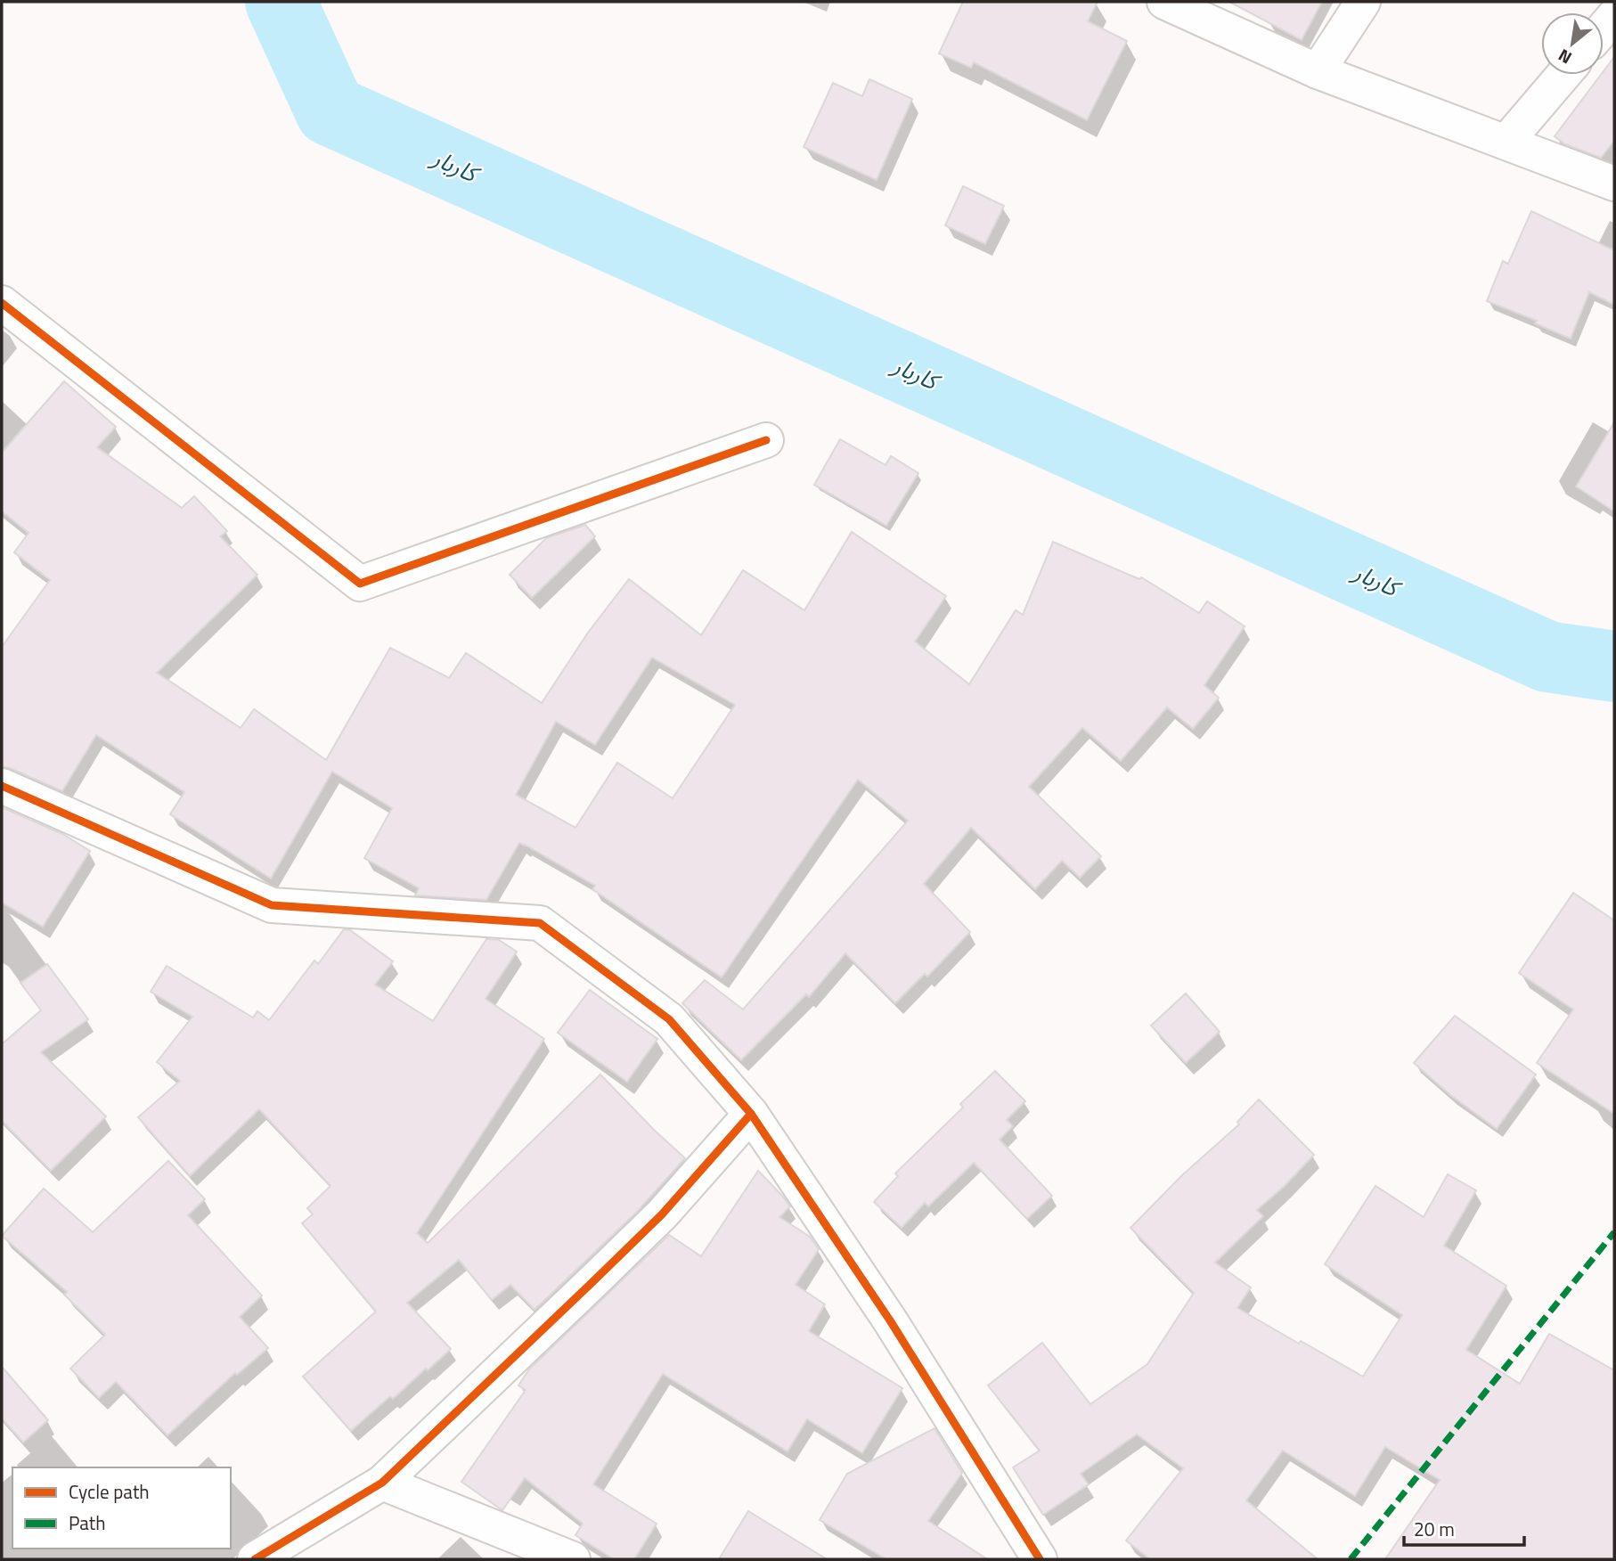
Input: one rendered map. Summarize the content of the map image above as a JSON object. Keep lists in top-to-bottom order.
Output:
{
  "water": ["کاربار"],
  "legend": ["Cycle path", "Path"],
  "scale_bar": "20 m",
  "north": "bottom left"
}
